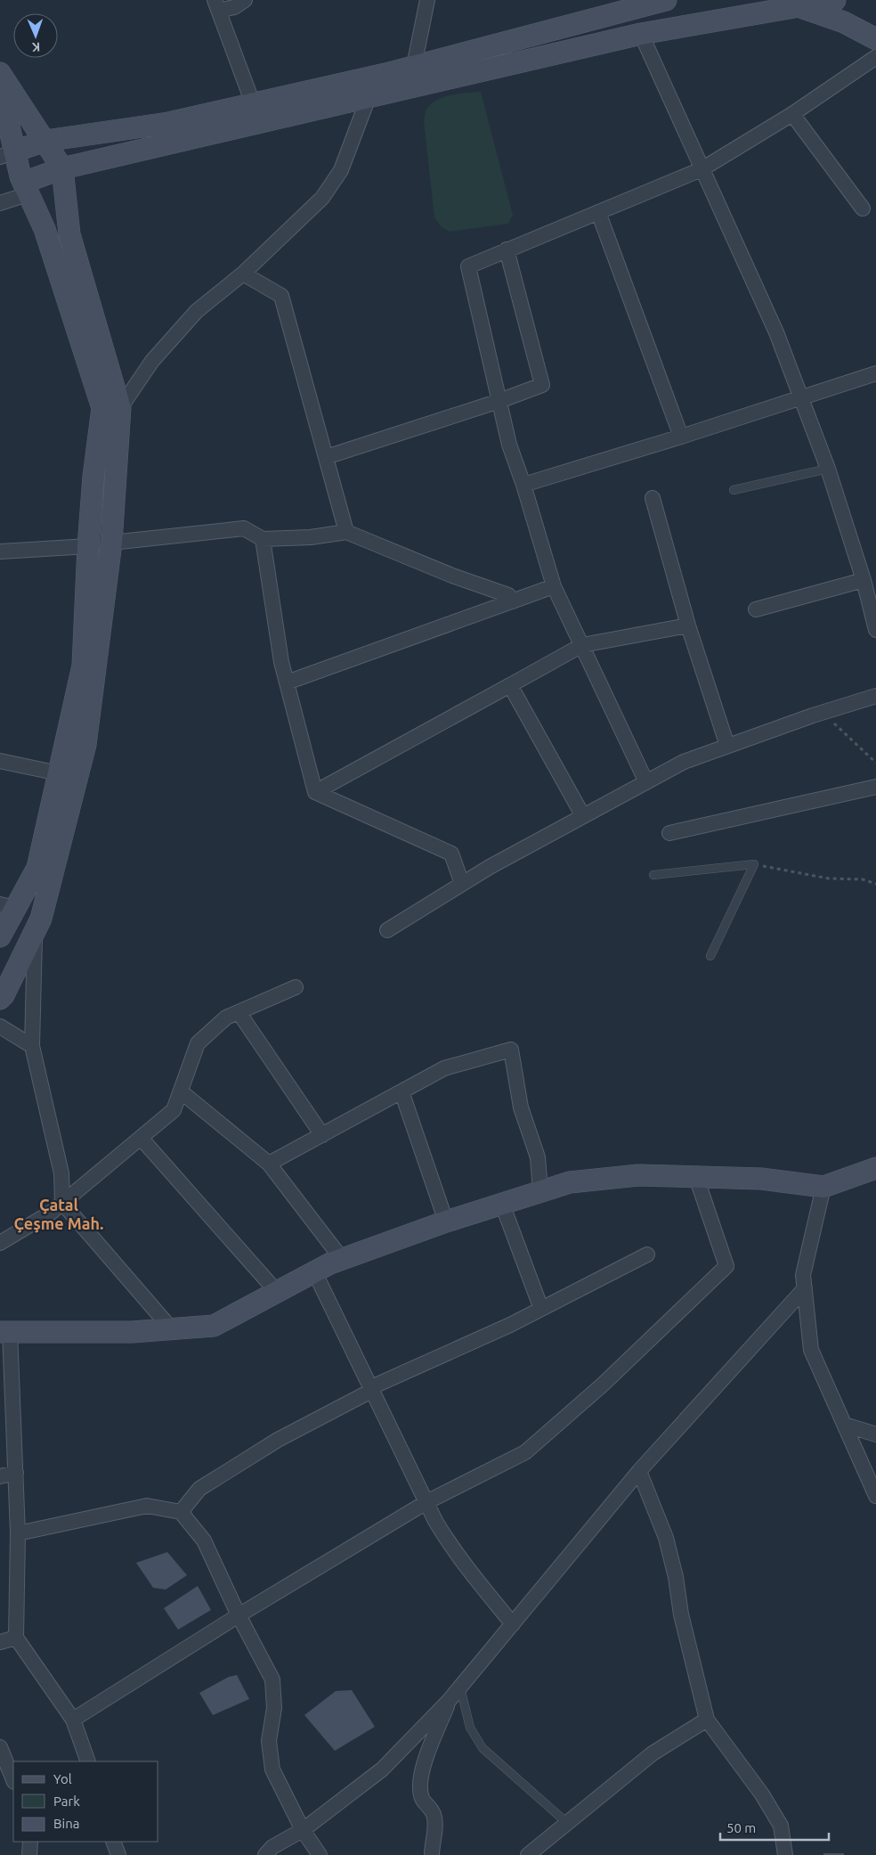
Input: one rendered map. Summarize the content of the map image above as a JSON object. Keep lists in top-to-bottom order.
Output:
{
  "districts": ["Çatal Çeşme Mah."],
  "legend": ["Yol", "Park", "Bina"],
  "scale_bar": "50 m",
  "north": "bottom"
}
